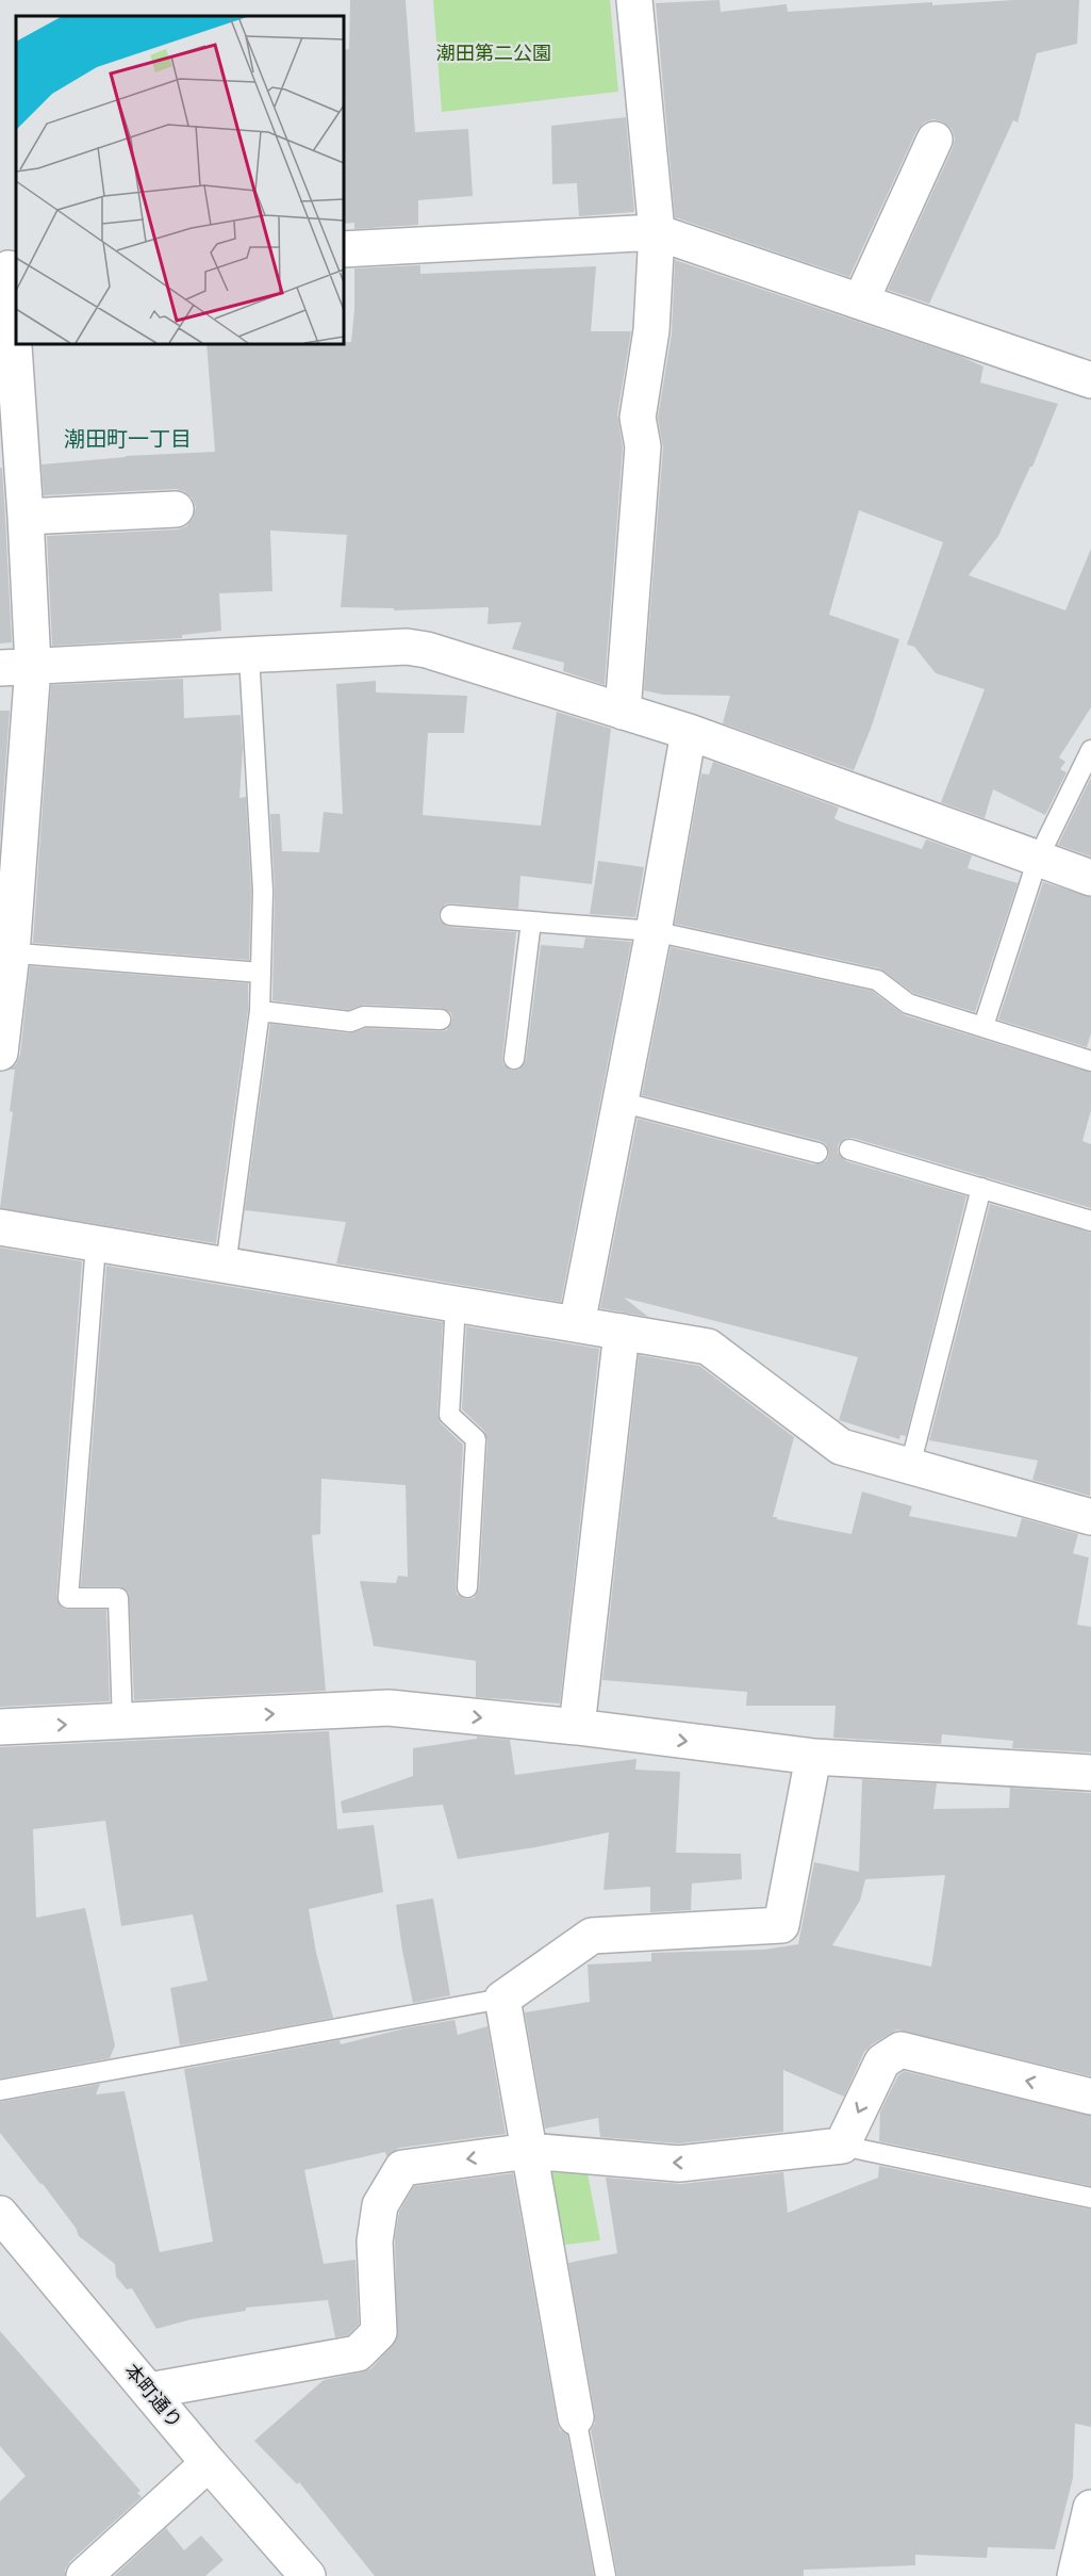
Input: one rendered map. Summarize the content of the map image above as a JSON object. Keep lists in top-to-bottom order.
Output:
{
  "streets": {
    "street": ["本町通り"]
  },
  "districts": ["潮田町一丁目"],
  "parks": ["潮田第二公園"]
}
